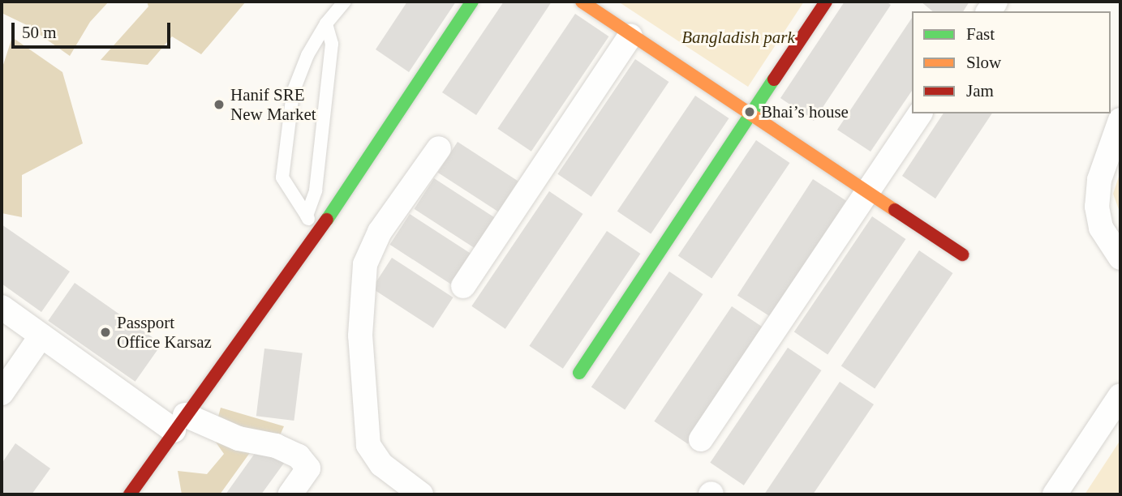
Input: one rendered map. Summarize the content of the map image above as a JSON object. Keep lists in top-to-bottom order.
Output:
{
  "parks": ["Bangladish park"],
  "places": ["Hanif SRE New Market", "Bhai’s house", "Passport Office Karsaz"],
  "legend": ["Fast", "Slow", "Jam"],
  "scale_bar": "50 m"
}
